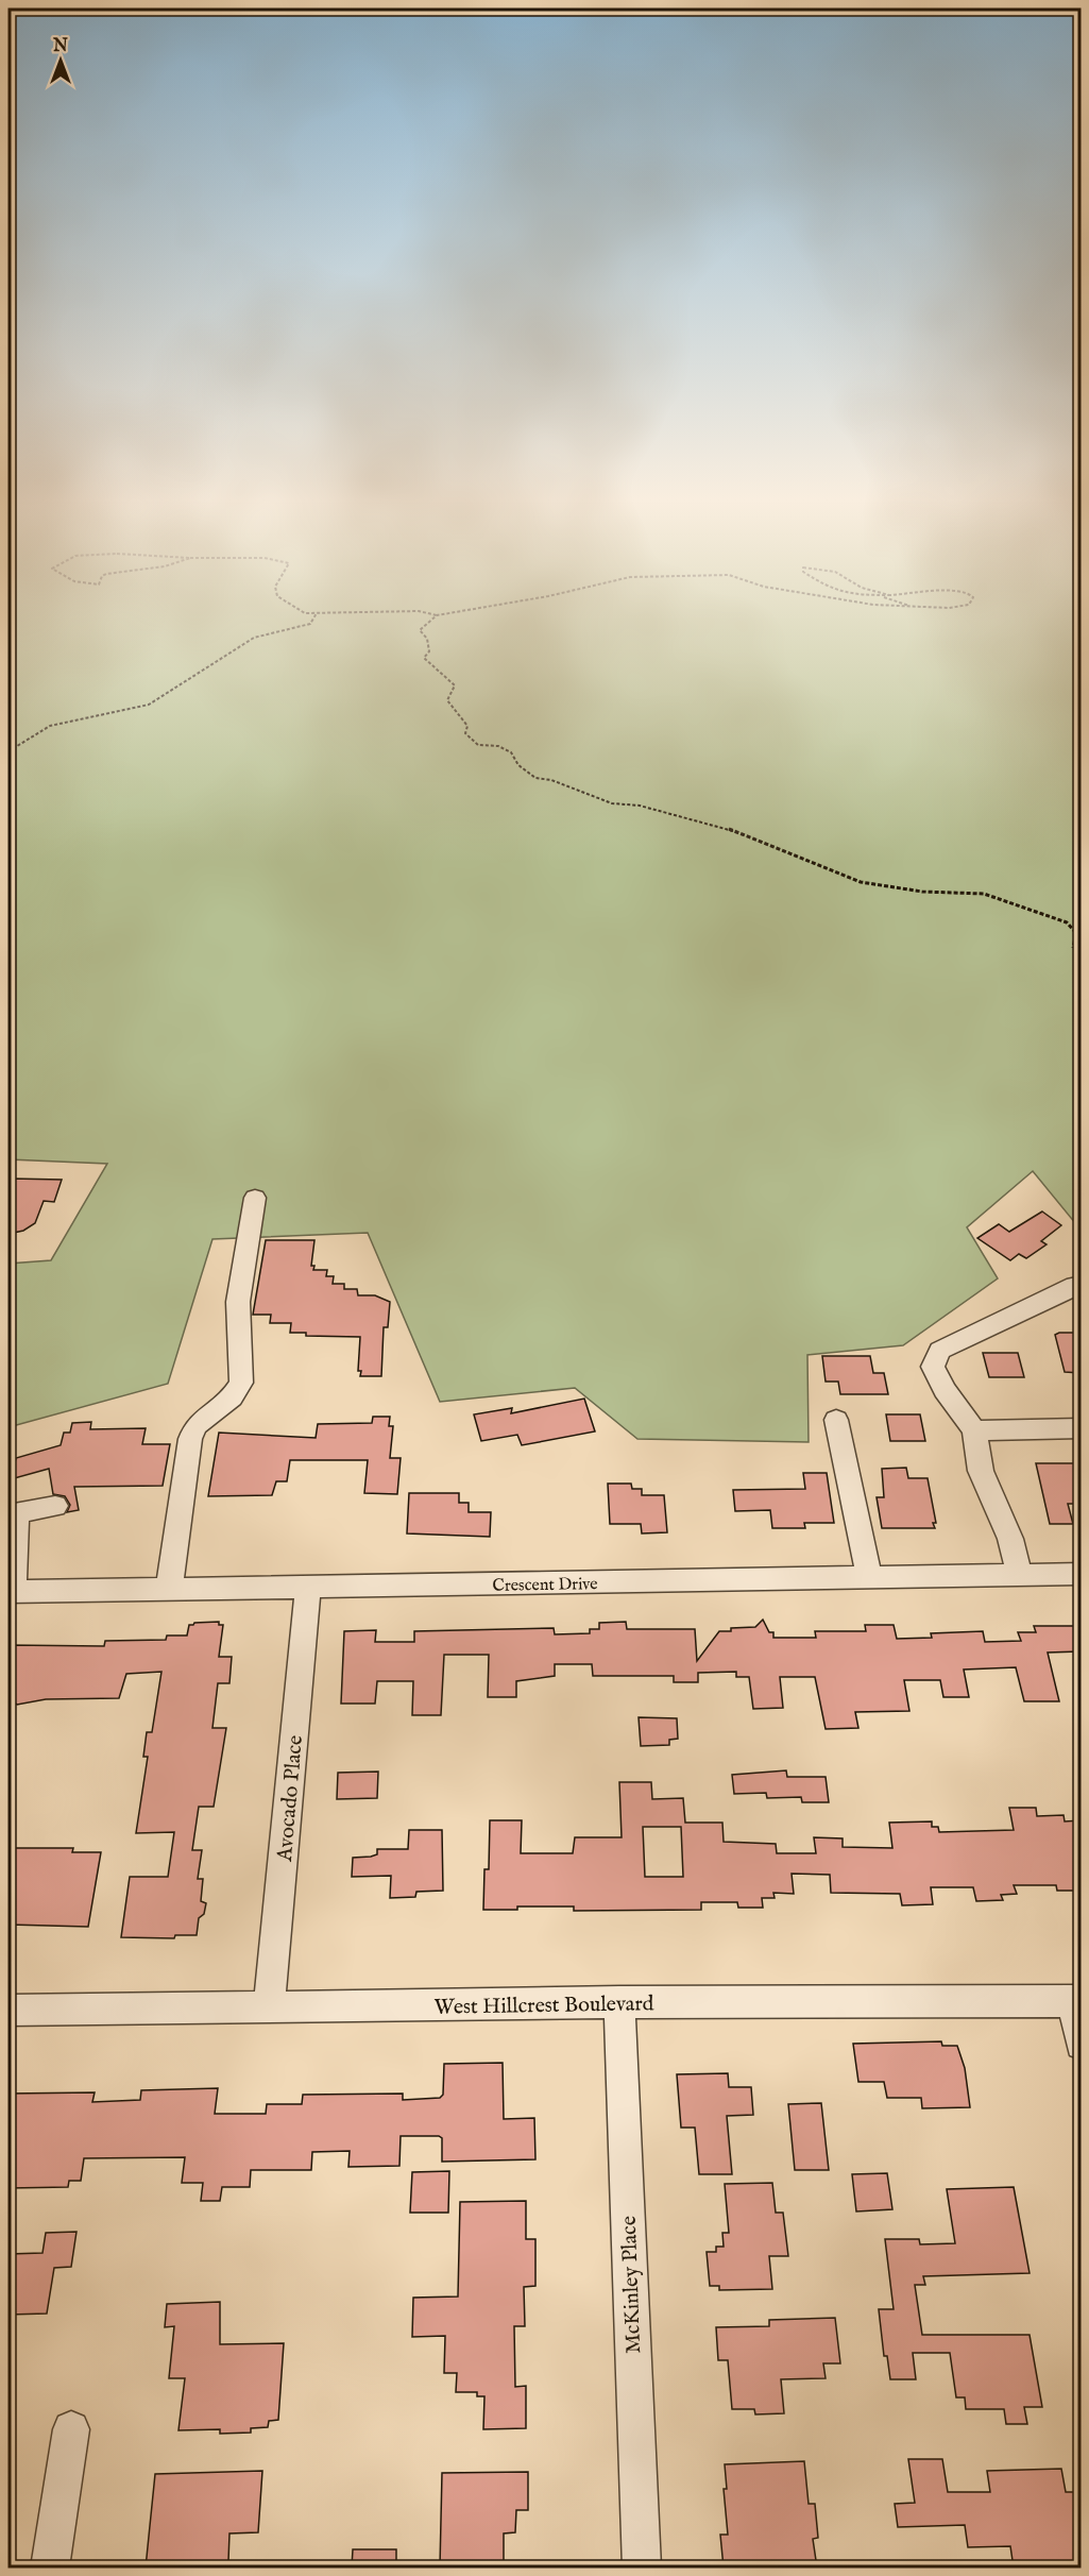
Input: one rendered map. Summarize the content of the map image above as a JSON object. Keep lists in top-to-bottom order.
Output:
{
  "streets": {
    "street": [
      "Crescent Drive",
      "Avocado Place",
      "West Hillcrest Boulevard",
      "McKinley Place"
    ]
  },
  "crossings": [
    ["Crescent Drive", "Avocado Place"],
    ["Avocado Place", "West Hillcrest Boulevard"],
    ["West Hillcrest Boulevard", "McKinley Place"]
  ],
  "north": "top"
}
